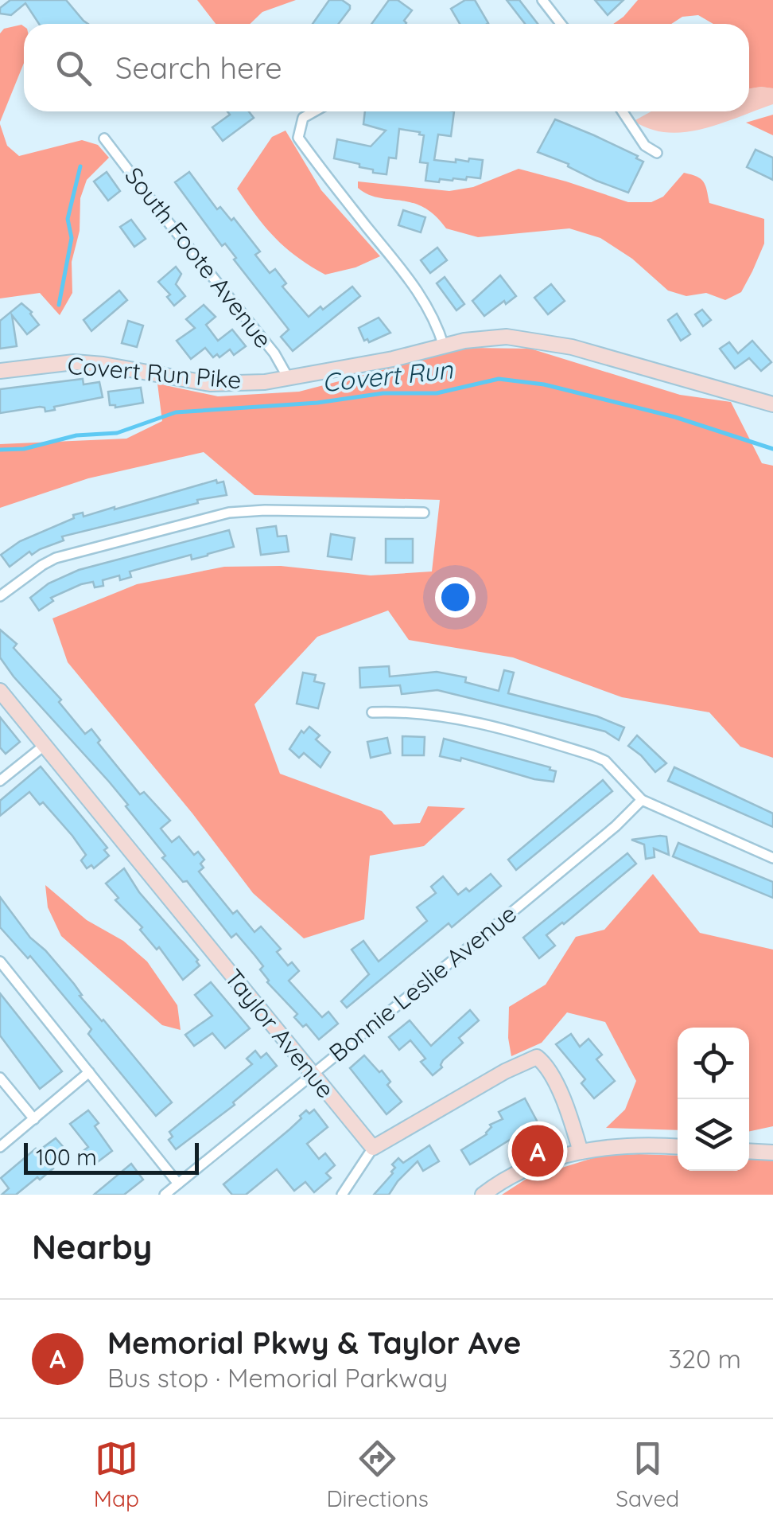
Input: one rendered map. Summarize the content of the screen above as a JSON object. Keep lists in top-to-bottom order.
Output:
{
  "streets": {
    "street": [
      "South Foote Avenue",
      "Covert Run Pike",
      "Bonnie Leslie Avenue",
      "Taylor Avenue"
    ]
  },
  "crossings": [
    ["South Foote Avenue", "Covert Run Pike"],
    ["Bonnie Leslie Avenue", "Taylor Avenue"]
  ],
  "water": ["Covert Run"],
  "scale_bar": "100 m",
  "page": {
    "search": "Search here",
    "pins": "A",
    "scale": "100 m",
    "heading": "Nearby",
    "list": [
      {
        "mark": "A",
        "name": "Memorial Pkwy & Taylor Ave",
        "note": "Bus stop · Memorial Parkway",
        "value": "320 m"
      }
    ],
    "nav": ["Map", "Directions", "Saved"]
  }
}
